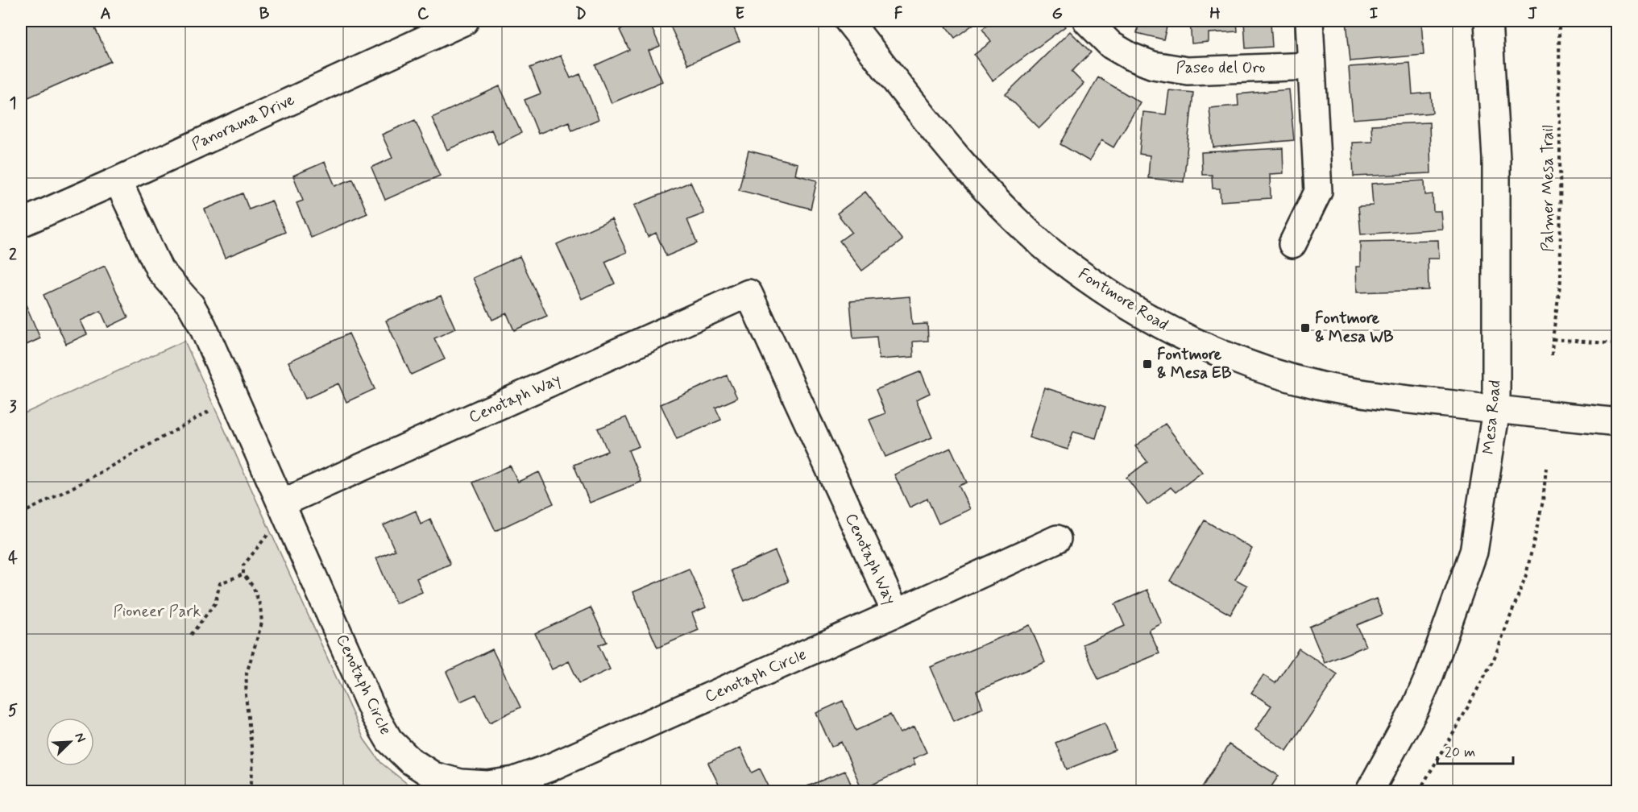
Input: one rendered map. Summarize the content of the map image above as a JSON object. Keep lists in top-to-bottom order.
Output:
{
  "streets": {
    "street": [
      "Paseo del Oro",
      "Panorama Drive",
      "Fontmore Road",
      "Cenotaph Way",
      "Mesa Road",
      "Cenotaph Circle"
    ],
    "path": ["Palmer Mesa Trail"]
  },
  "crossings": [
    ["Panorama Drive", "Cenotaph Circle"],
    ["Fontmore Road", "Mesa Road"],
    ["Cenotaph Way", "Cenotaph Circle"]
  ],
  "parks": ["Pioneer Park"],
  "places": {
    "transit": ["Fontmore & Mesa WB", "Fontmore & Mesa EB"]
  },
  "scale_bar": "20 m",
  "north": "top right",
  "grid": {
    "columns": [
      "A",
      "B",
      "C",
      "D",
      "E",
      "F",
      "G",
      "H",
      "I",
      "J"
    ],
    "rows": [
      "1",
      "2",
      "3",
      "4",
      "5"
    ]
  }
}
